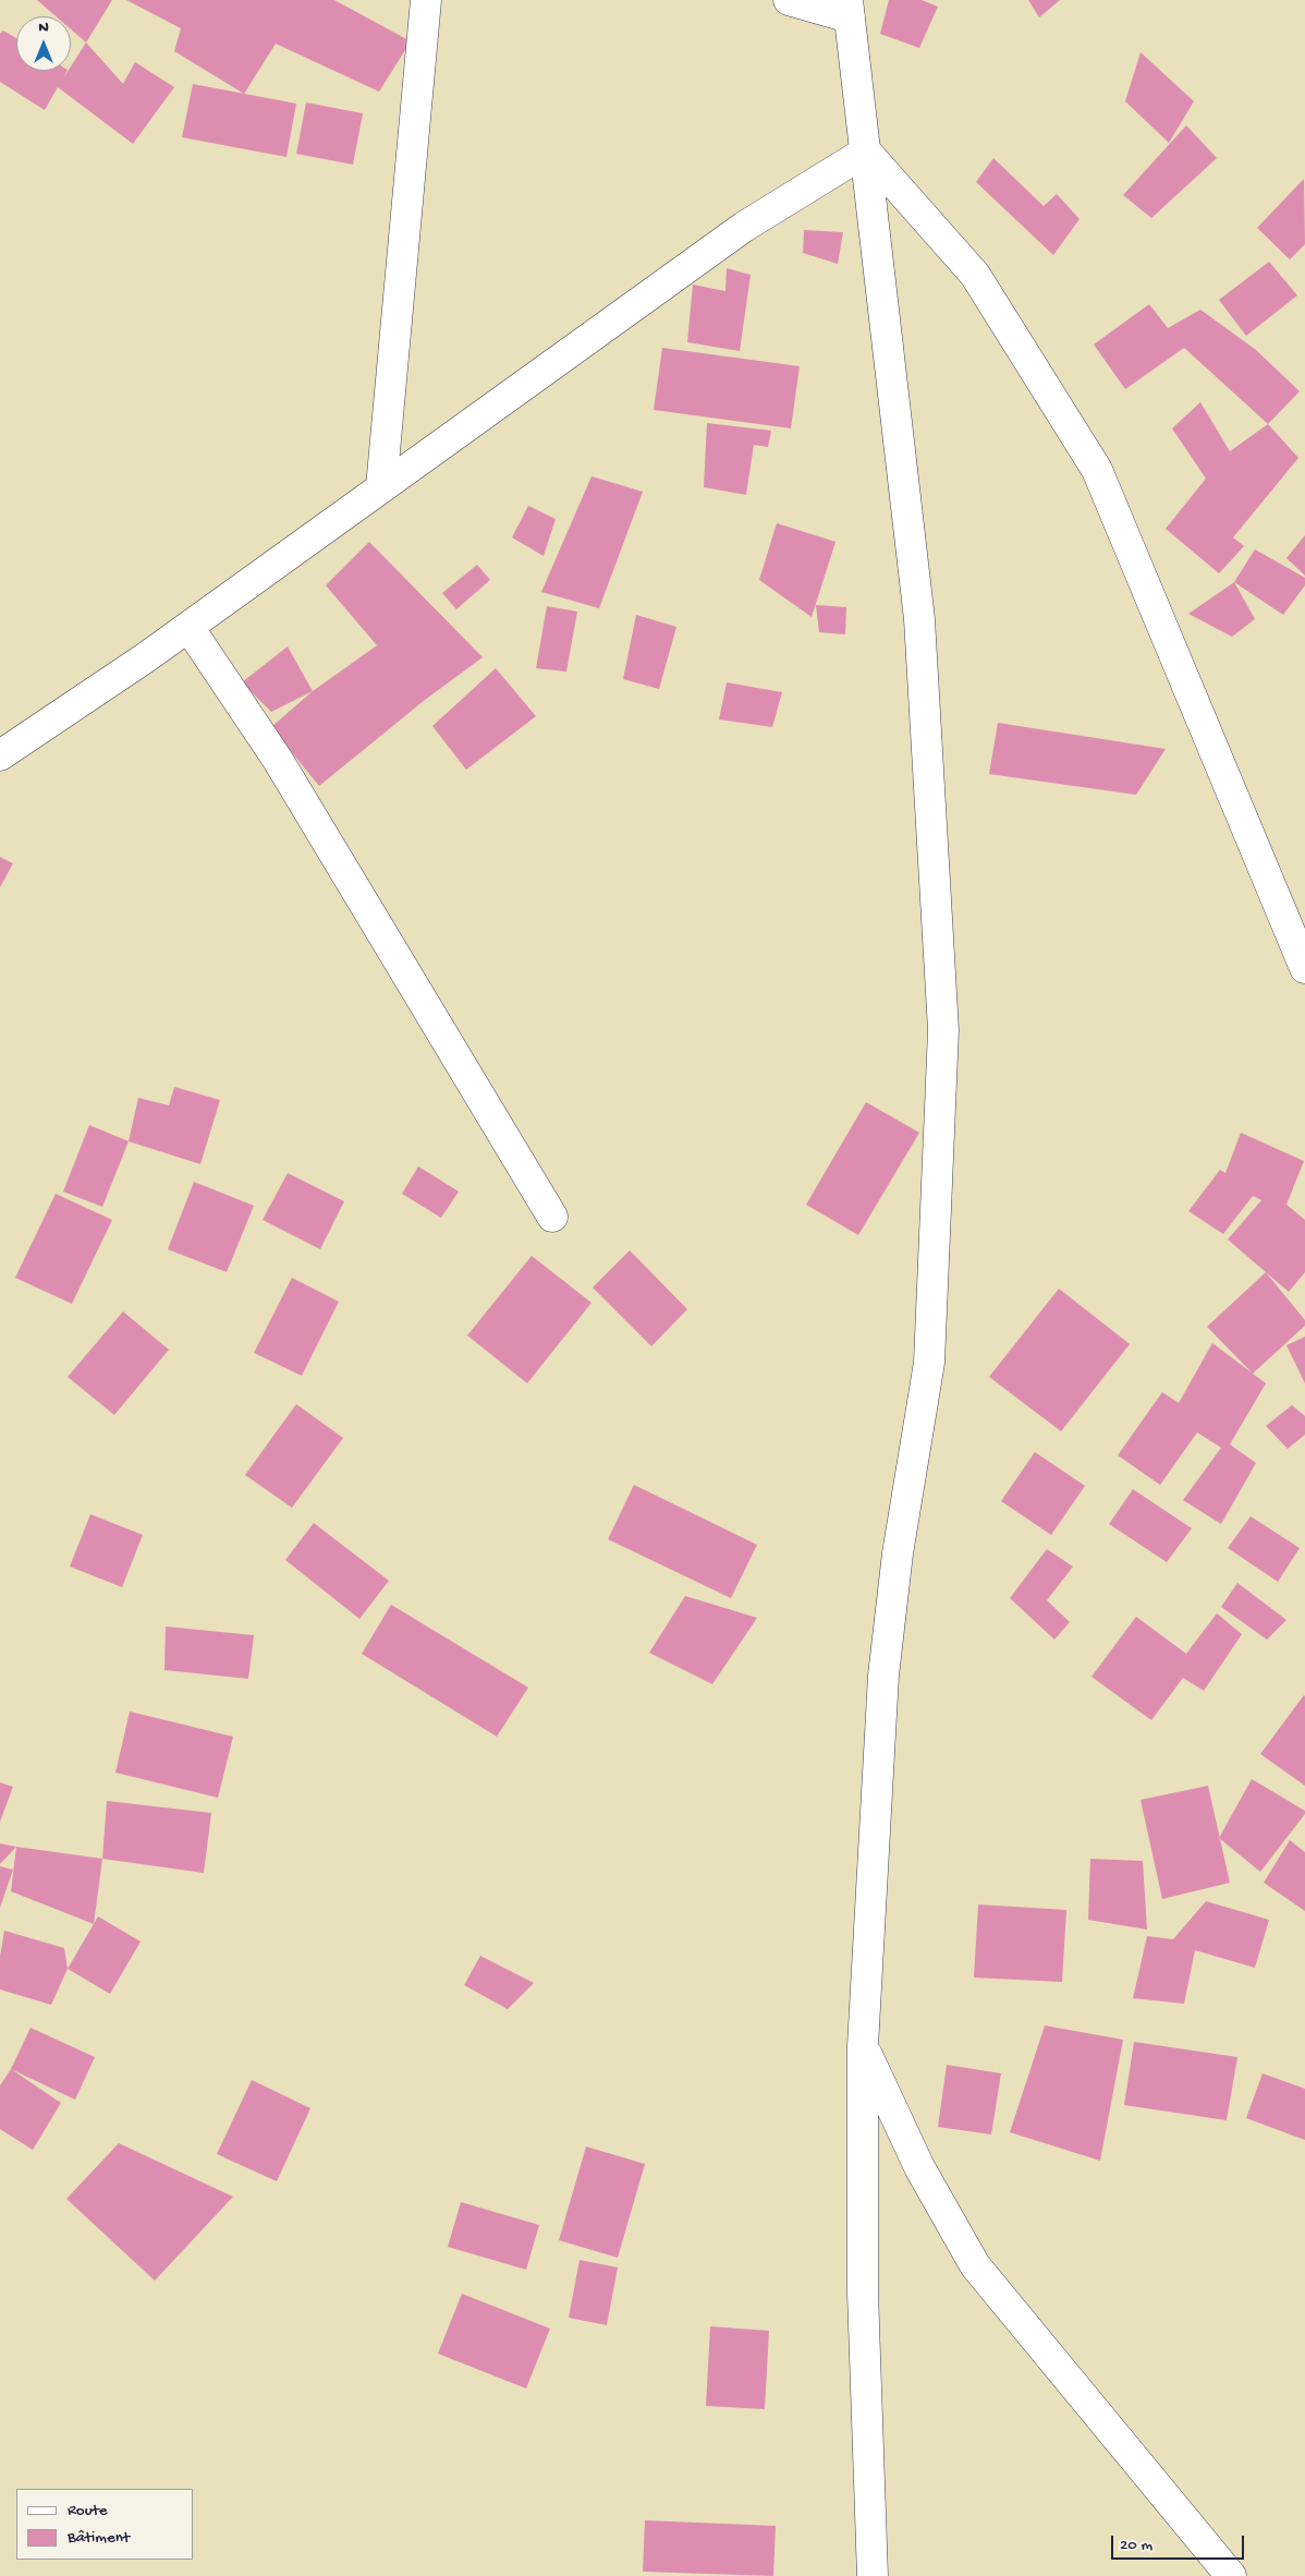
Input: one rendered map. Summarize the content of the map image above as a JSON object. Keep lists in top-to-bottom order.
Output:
{
  "legend": ["Route", "Bâtiment"],
  "scale_bar": "20 m",
  "north": "top"
}
